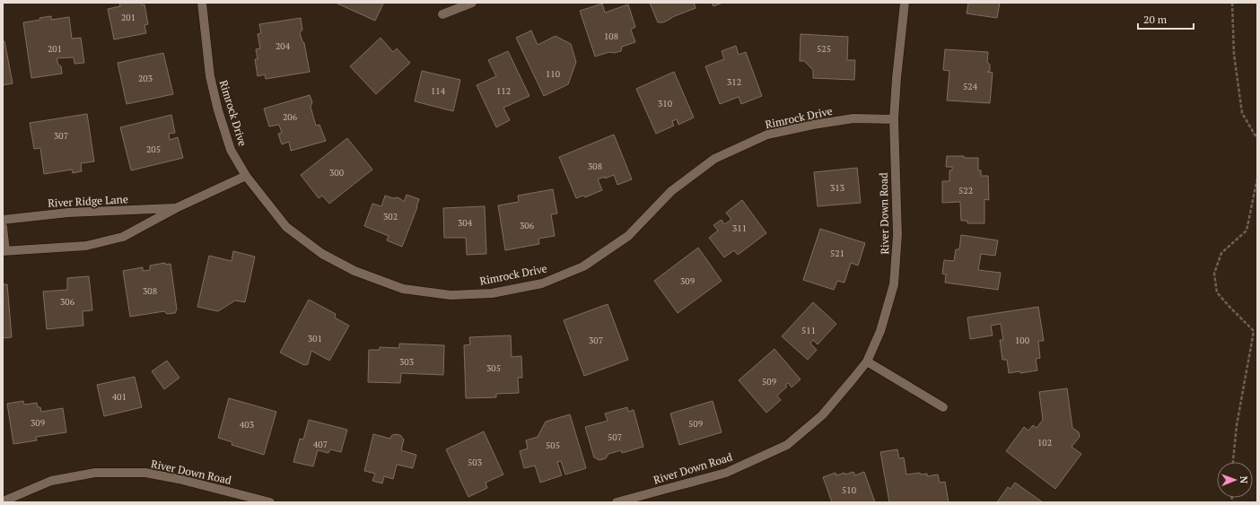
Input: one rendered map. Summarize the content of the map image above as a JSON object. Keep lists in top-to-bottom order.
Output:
{
  "streets": {
    "street": ["Rimrock Drive", "River Ridge Lane", "River Down Road"]
  },
  "crossings": [
    ["Rimrock Drive", "River Ridge Lane"],
    ["Rimrock Drive", "River Down Road"]
  ],
  "house_numbers": [
    "201",
    "108",
    "204",
    "201",
    "525",
    "110",
    "203",
    "312",
    "524",
    "114",
    "112",
    "310",
    "206",
    "307",
    "205",
    "308",
    "300",
    "313",
    "522",
    "302",
    "304",
    "306",
    "311",
    "521",
    "309",
    "308",
    "306",
    "511",
    "301",
    "307",
    "100",
    "303",
    "305",
    "509",
    "401",
    "309",
    "509",
    "403",
    "507",
    "102",
    "407",
    "505",
    "503",
    "510"
  ],
  "scale_bar": "20 m",
  "north": "right"
}
